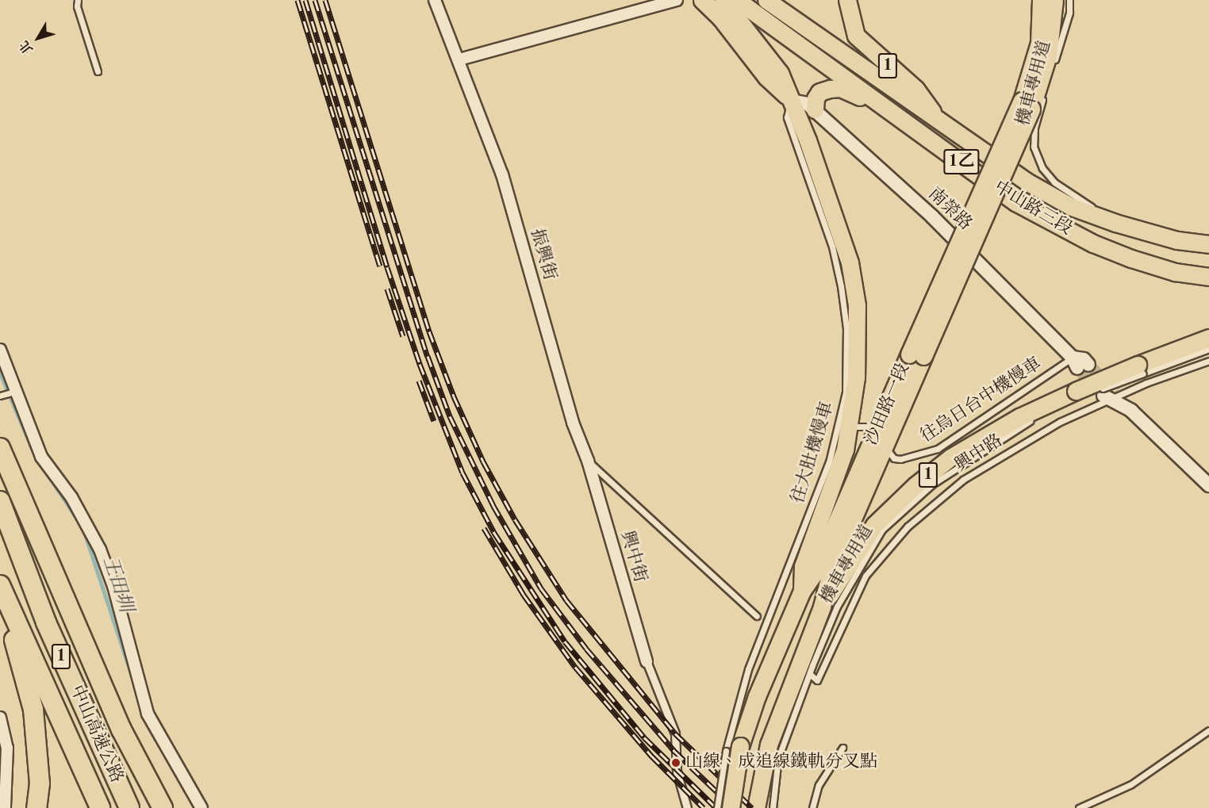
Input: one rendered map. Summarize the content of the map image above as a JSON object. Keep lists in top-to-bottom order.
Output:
{
  "streets": {
    "highway": ["1", "中山高速公路"],
    "main road": ["1乙", "中山路三段", "沙田路一段"],
    "street": ["南榮路", "振興街", "興中街"],
    "lane": [
      "機車專用道",
      "往烏日台中機慢車",
      "往大肚機慢車",
      "興中路"
    ]
  },
  "crossings": [
    ["1", "中山路三段"],
    ["機車專用道", "中山路三段"],
    ["機車專用道", "沙田路一段"],
    ["南榮路", "往烏日台中機慢車"],
    ["振興街", "興中街"],
    ["往烏日台中機慢車", "沙田路一段"],
    ["沙田路一段", "往大肚機慢車"]
  ],
  "water": ["王田圳"],
  "places": ["山線、成追線鐵軌分叉點"],
  "north": "bottom left"
}
